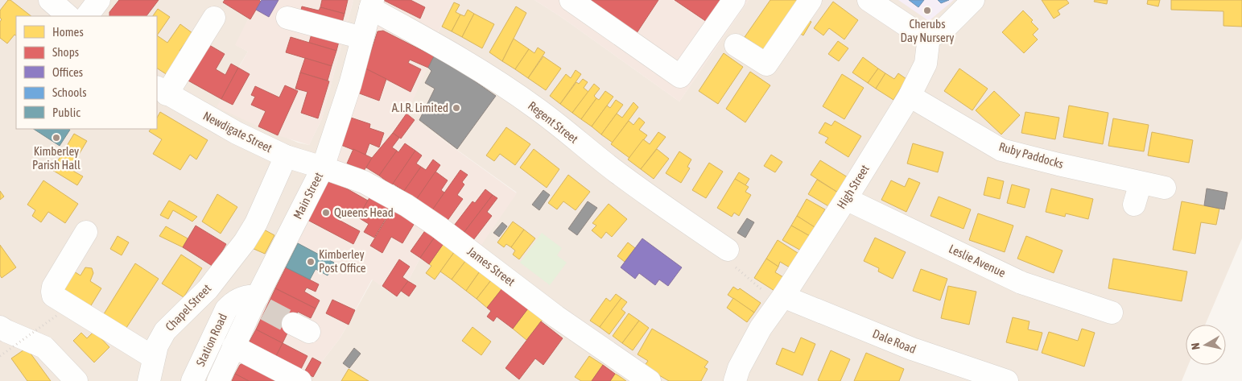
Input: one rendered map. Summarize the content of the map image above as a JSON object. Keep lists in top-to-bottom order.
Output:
{
  "streets": {
    "street": [
      "Regent Street",
      "Newdigate Street",
      "Ruby Paddocks",
      "High Street",
      "Main Street",
      "Leslie Avenue",
      "James Street",
      "Chapel Street",
      "Station Road",
      "Dale Road"
    ]
  },
  "crossings": [
    ["Regent Street", "Main Street"],
    ["Newdigate Street", "Main Street"],
    ["Newdigate Street", "James Street"],
    ["Newdigate Street", "Chapel Street"],
    ["Ruby Paddocks", "High Street"],
    ["High Street", "Leslie Avenue"],
    ["High Street", "Dale Road"],
    ["Main Street", "James Street"],
    ["Main Street", "Station Road"]
  ],
  "places": [
    "Cherubs Day Nursery",
    "A.I.R. Limited",
    "Kimberley Parish Hall",
    "Queens Head",
    "Kimberley Post Office"
  ],
  "legend": [
    "Homes",
    "Shops",
    "Offices",
    "Schools",
    "Public"
  ],
  "north": "left"
}
